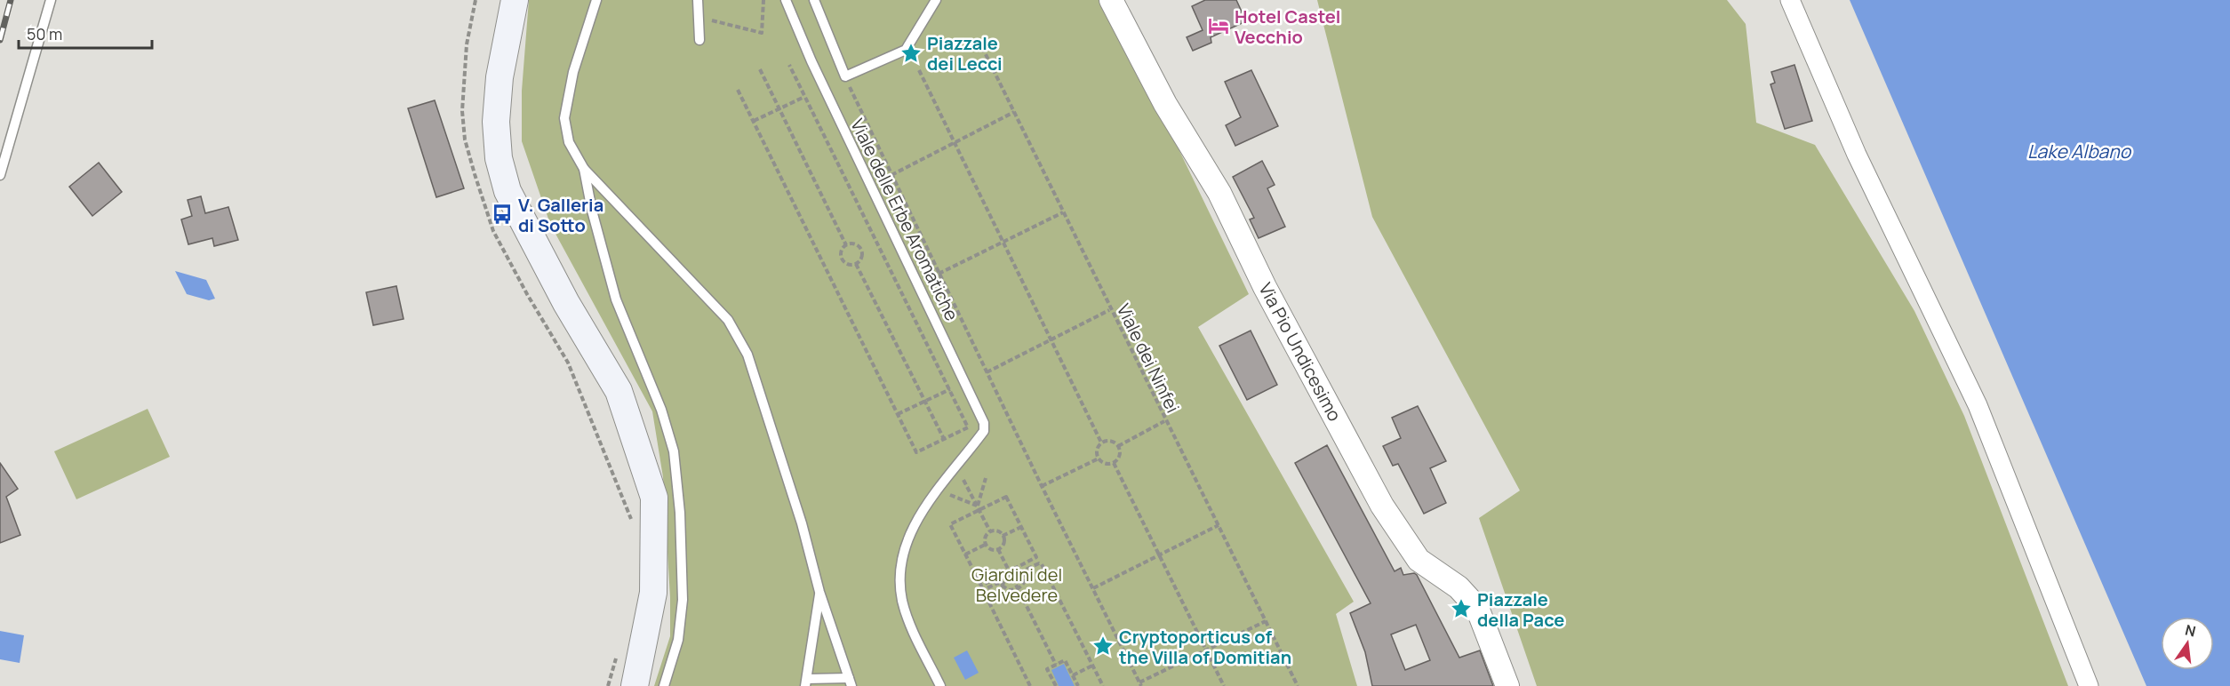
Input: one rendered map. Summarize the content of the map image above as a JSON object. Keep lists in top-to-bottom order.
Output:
{
  "streets": {
    "street": ["Via Pio Undicesimo"],
    "lane": ["Viale delle Erbe Aromatiche"],
    "path": ["Viale dei Ninfei"]
  },
  "water": ["Lake Albano"],
  "parks": ["Giardini del Belvedere"],
  "places": {
    "hotel": ["Hotel Castel Vecchio"],
    "place": ["Piazzale dei Lecci", "Piazzale della Pace", "Cryptoporticus of the Villa of Domitian"],
    "bus stop": ["V. Galleria di Sotto"]
  },
  "scale_bar": "50 m",
  "north": "top"
}
